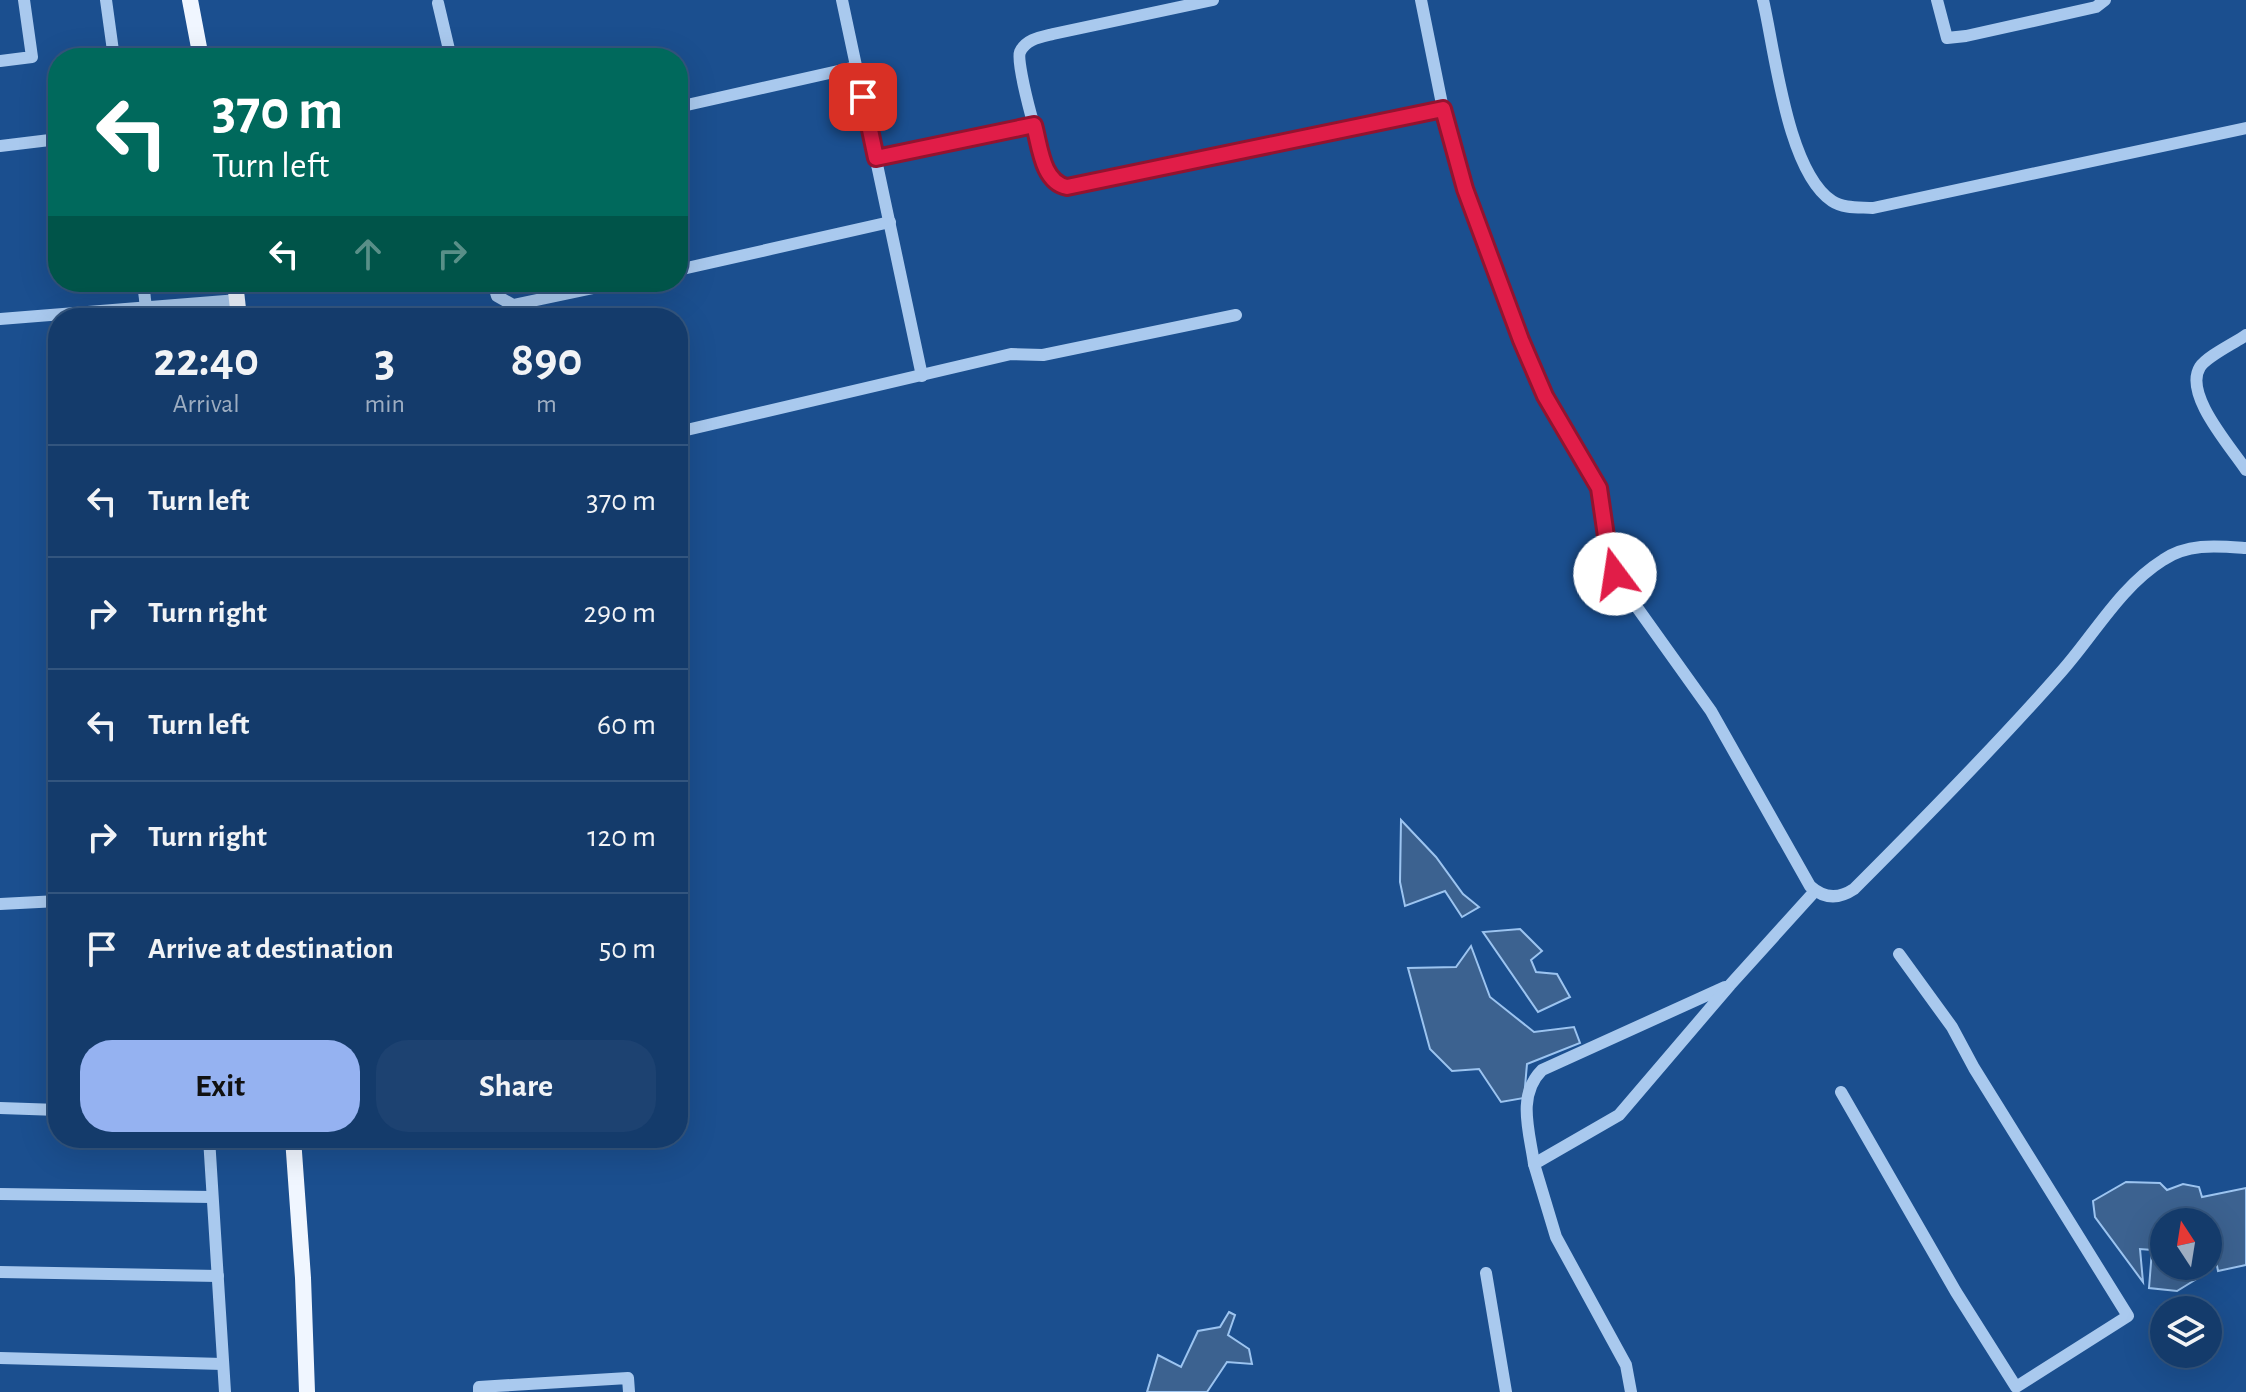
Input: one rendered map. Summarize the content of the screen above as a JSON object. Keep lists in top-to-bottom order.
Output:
{
  "north": "top",
  "page": {
    "turn": ["370 m", "Turn left"],
    "eta": [
      "22:40",
      "Arrival",
      "3",
      "min",
      "890",
      "m"
    ],
    "list": [
      {
        "name": "Turn left",
        "value": "370 m"
      },
      {
        "name": "Turn right",
        "value": "290 m"
      },
      {
        "name": "Turn left",
        "value": "60 m"
      },
      {
        "name": "Turn right",
        "value": "120 m"
      },
      {
        "name": "Arrive at destination",
        "value": "50 m"
      }
    ],
    "buttons": ["Exit", "Share"]
  }
}
